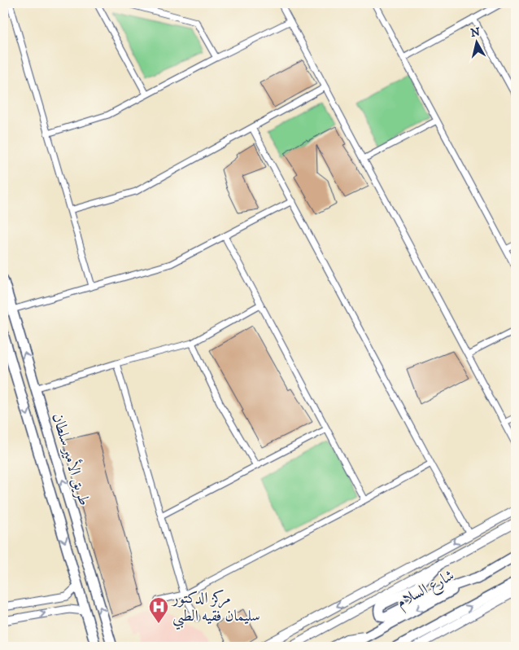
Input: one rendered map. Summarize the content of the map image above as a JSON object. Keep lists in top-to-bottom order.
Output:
{
  "streets": {
    "main road": ["طريق الأمير سلطان", "شارع السلام"]
  },
  "places": {
    "hospital": ["مركز الدكتور سليمان فقيه الطبي"]
  },
  "north": "top"
}
